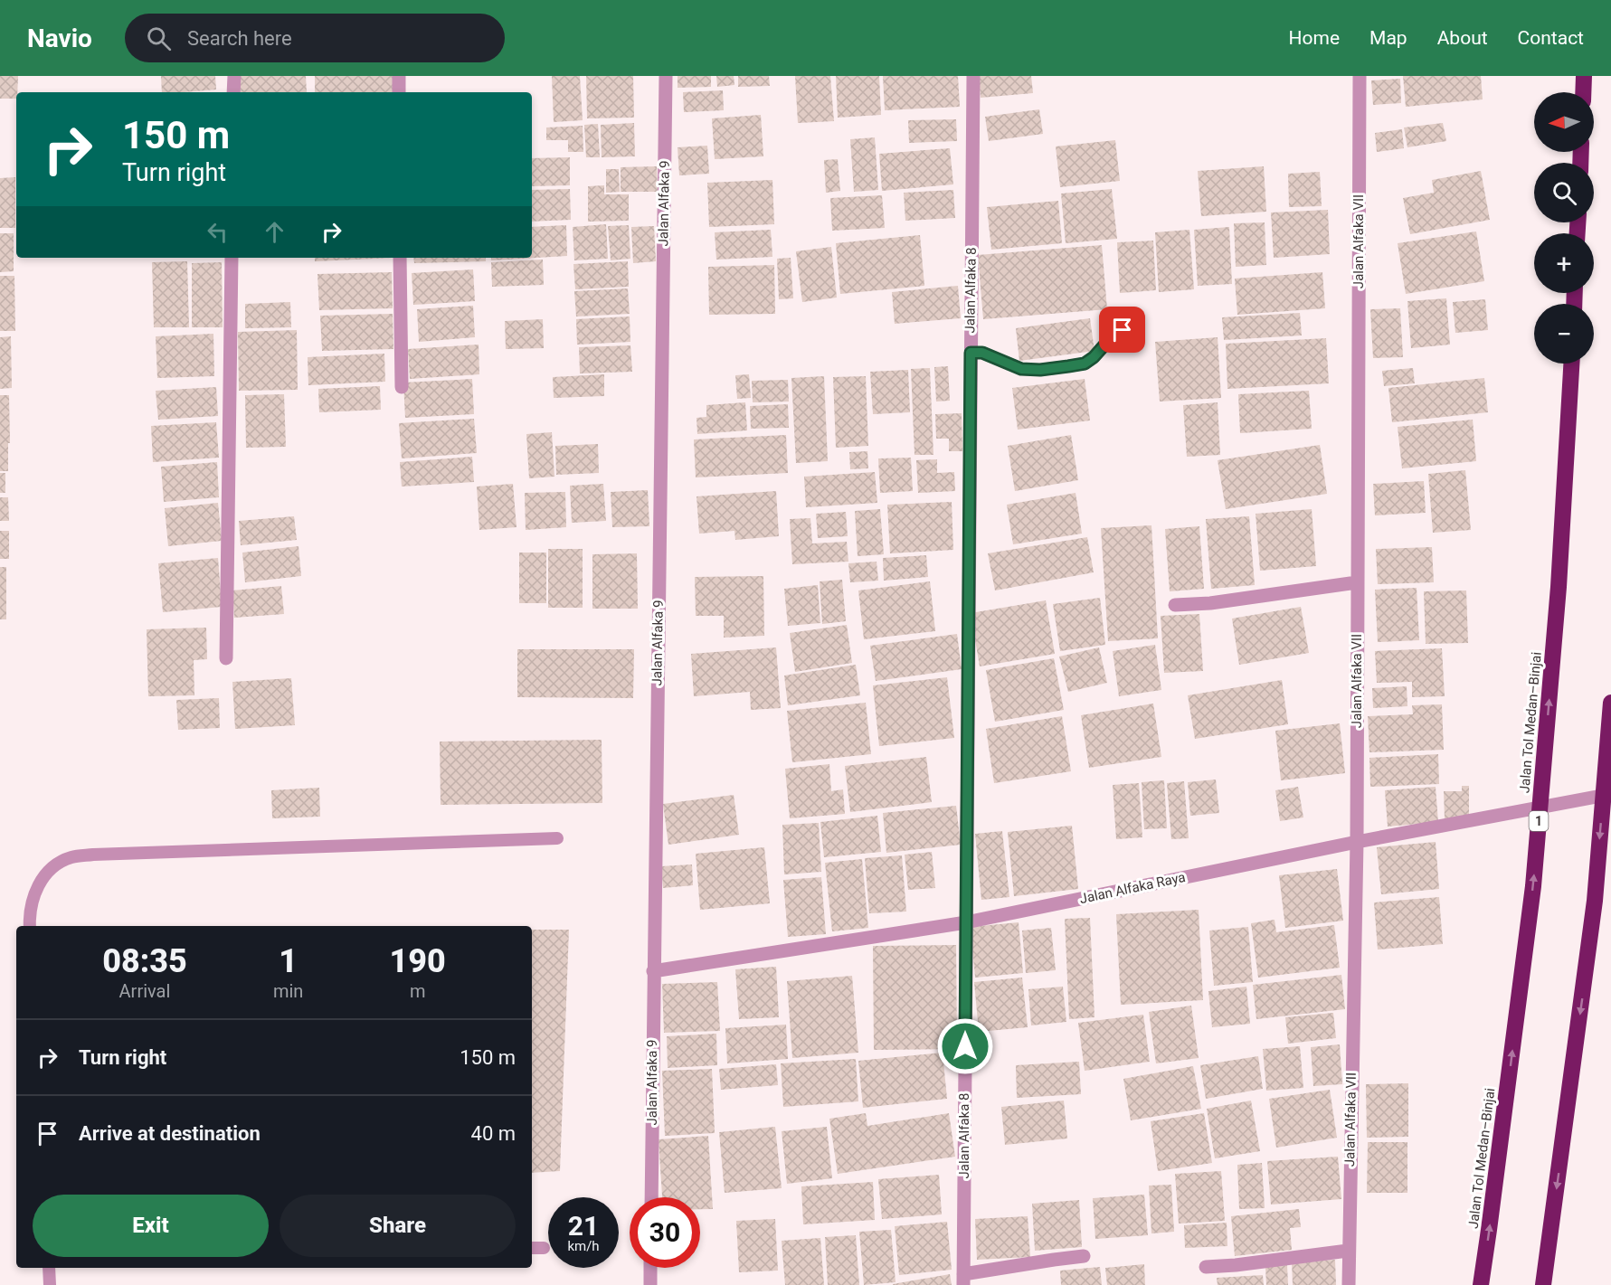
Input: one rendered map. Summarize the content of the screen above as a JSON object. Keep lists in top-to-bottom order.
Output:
{
  "streets": {
    "highway": ["Jalan Tol Medan–Binjai", "1"],
    "street": [
      "Jalan Alfaka 9",
      "Jalan Alfaka VII",
      "Jalan Alfaka 8",
      "Jalan Alfaka Raya"
    ]
  },
  "crossings": [
    ["Jalan Alfaka 9", "Jalan Alfaka Raya"],
    ["Jalan Alfaka VII", "Jalan Alfaka Raya"],
    ["Jalan Alfaka 8", "Jalan Alfaka Raya"]
  ],
  "north": "left",
  "page": {
    "header": "Navio",
    "search": "Search here",
    "nav": [
      "Home",
      "Map",
      "About",
      "Contact"
    ],
    "map_buttons": ["+", "−"],
    "turn": ["150 m", "Turn right"],
    "eta": [
      "08:35",
      "Arrival",
      "1",
      "min",
      "190",
      "m"
    ],
    "list": [
      {
        "name": "Turn right",
        "value": "150 m"
      },
      {
        "name": "Arrive at destination",
        "value": "40 m"
      }
    ],
    "buttons": ["Exit", "Share"],
    "speed": "21 km/h",
    "limit": "30"
  }
}
